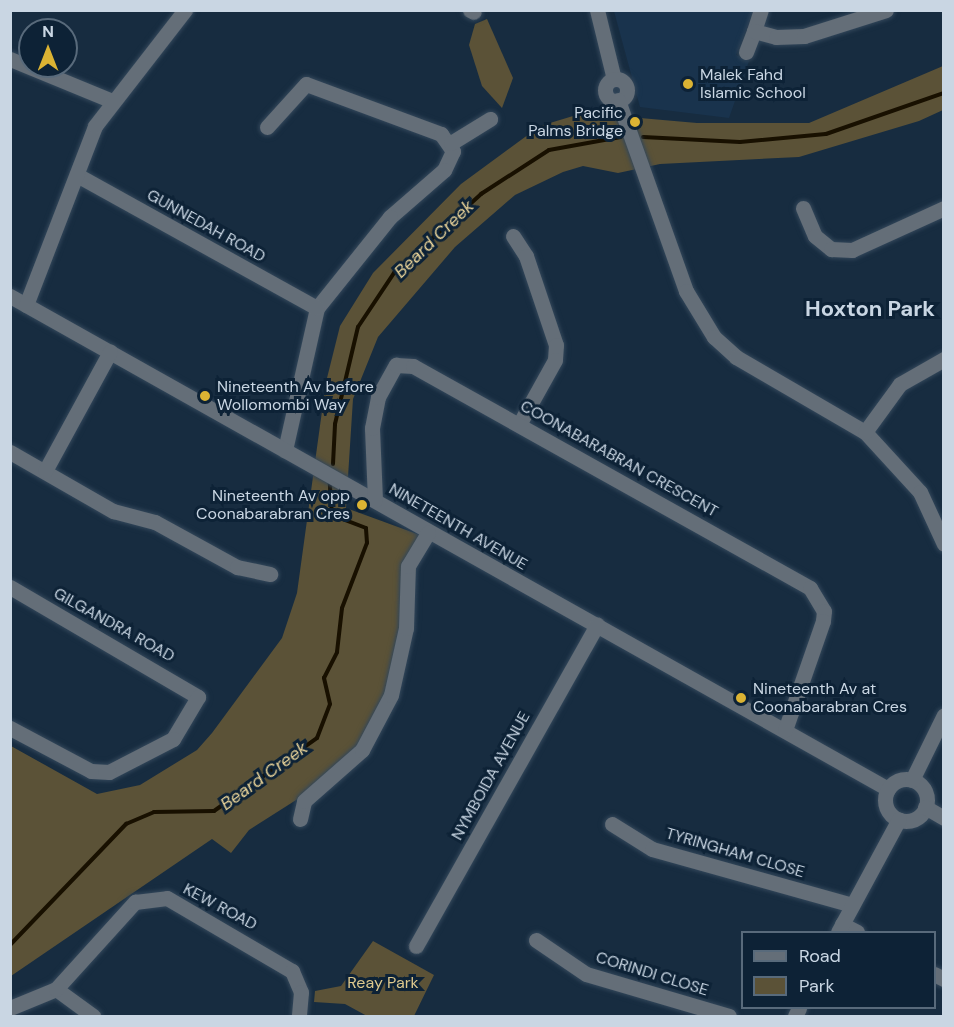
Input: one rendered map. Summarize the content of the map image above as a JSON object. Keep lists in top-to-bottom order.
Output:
{
  "streets": {
    "street": [
      "GUNNEDAH ROAD",
      "COONABARABRAN CRESCENT",
      "NINETEENTH AVENUE",
      "GILGANDRA ROAD",
      "NYMBOIDA AVENUE",
      "TYRINGHAM CLOSE",
      "KEW ROAD",
      "CORINDI CLOSE"
    ]
  },
  "crossings": [
    ["COONABARABRAN CRESCENT", "NINETEENTH AVENUE"],
    ["NINETEENTH AVENUE", "NYMBOIDA AVENUE"]
  ],
  "districts": ["Hoxton Park"],
  "water": ["Beard Creek"],
  "parks": ["Reay Park"],
  "places": [
    "Malek Fahd Islamic School",
    "Pacific Palms Bridge",
    "Nineteenth Av before Wollomombi Way",
    "Nineteenth Av opp Coonabarabran Cres",
    "Nineteenth Av at Coonabarabran Cres"
  ],
  "legend": ["Road", "Park"],
  "north": "top"
}
